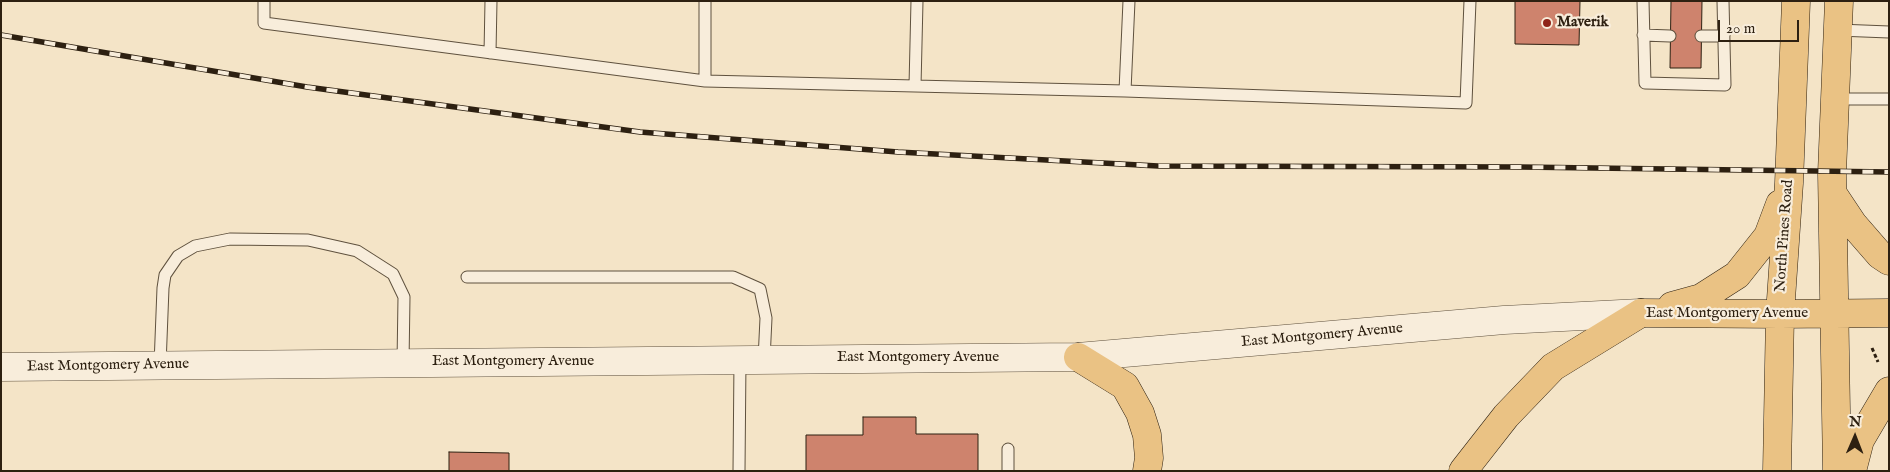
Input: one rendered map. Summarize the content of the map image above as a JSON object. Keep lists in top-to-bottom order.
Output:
{
  "streets": {
    "main road": ["North Pines Road", "East Montgomery Avenue"]
  },
  "crossings": [
    ["North Pines Road", "East Montgomery Avenue"]
  ],
  "places": ["Maverik"],
  "scale_bar": "20 m",
  "north": "top"
}
